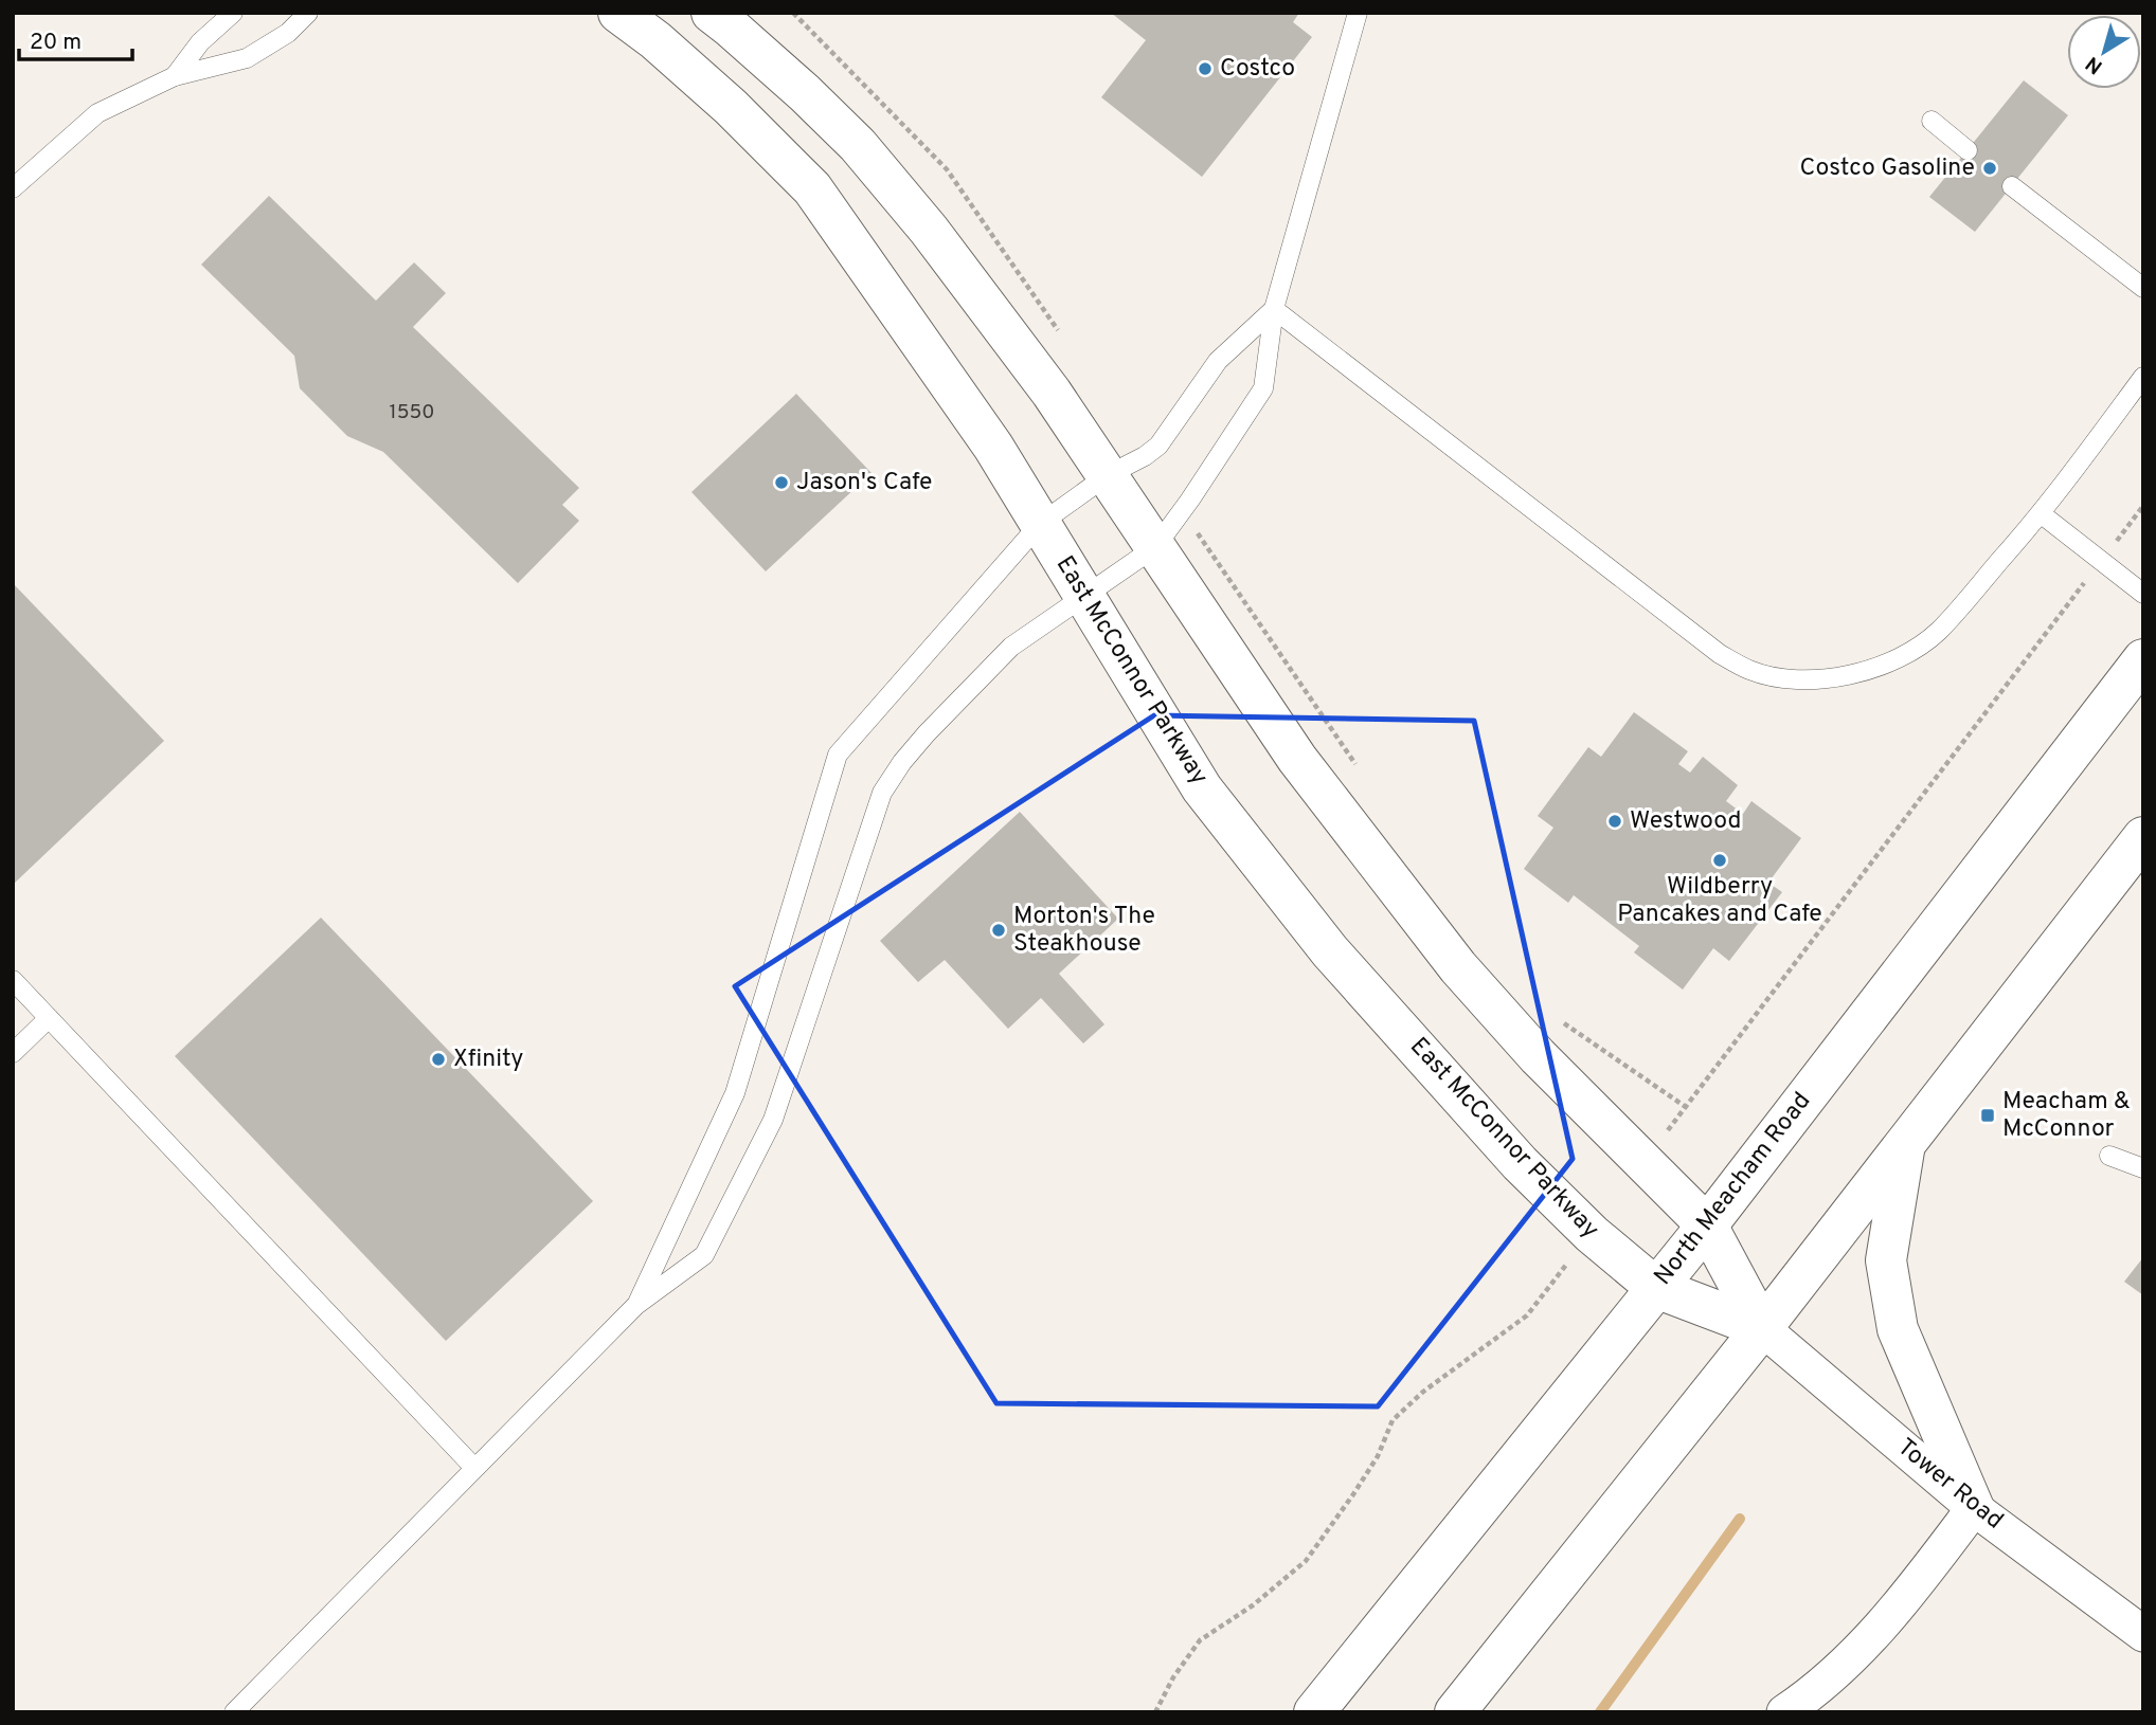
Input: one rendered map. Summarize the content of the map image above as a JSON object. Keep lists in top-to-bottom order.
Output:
{
  "streets": {
    "street": ["East McConnor Parkway", "North Meacham Road", "Tower Road"]
  },
  "crossings": [
    ["East McConnor Parkway", "North Meacham Road"],
    ["East McConnor Parkway", "Tower Road"]
  ],
  "places": {
    "other": [
      "Costco",
      "Costco Gasoline",
      "Jason's Cafe",
      "Westwood",
      "Wildberry Pancakes and Cafe",
      "Morton's The Steakhouse",
      "Xfinity"
    ],
    "transit": ["Meacham & McConnor"]
  },
  "house_numbers": ["1550"],
  "scale_bar": "20 m",
  "north": "bottom left"
}
